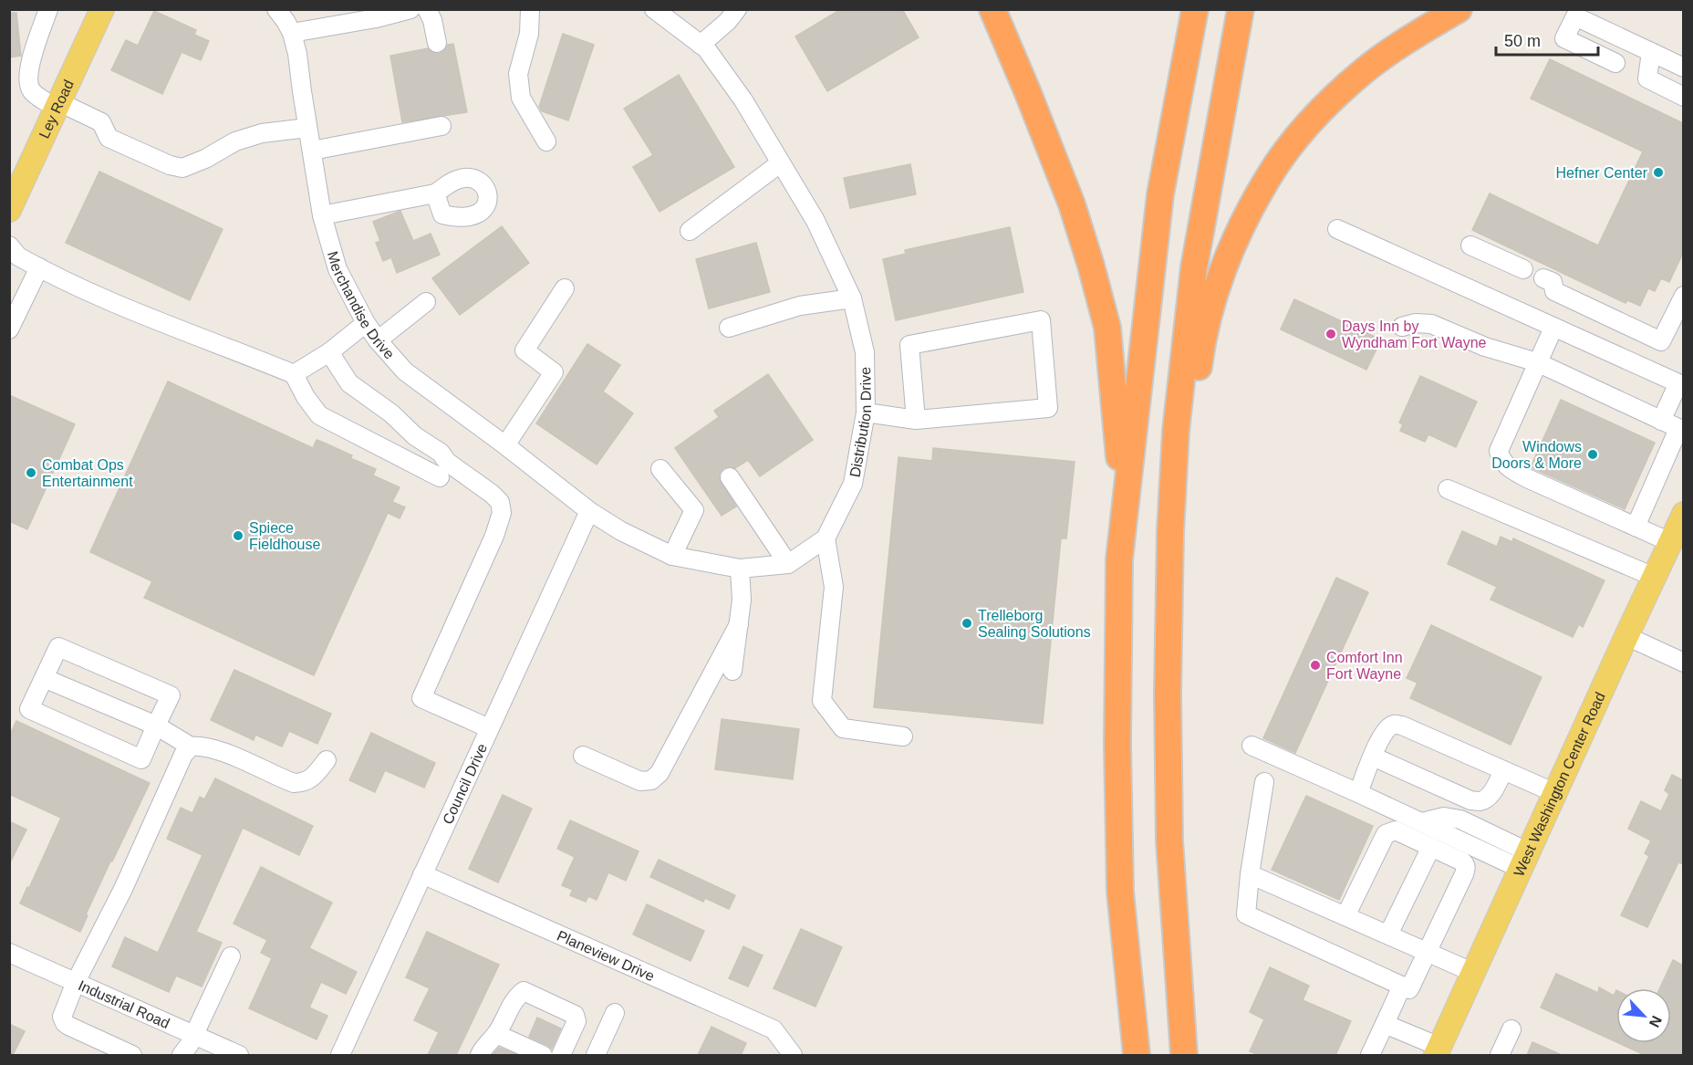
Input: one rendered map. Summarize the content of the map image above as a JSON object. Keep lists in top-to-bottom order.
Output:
{
  "streets": {
    "main road": ["Ley Road", "West Washington Center Road"],
    "street": [
      "Merchandise Drive",
      "Distribution Drive",
      "Council Drive",
      "Planeview Drive",
      "Industrial Road"
    ]
  },
  "crossings": [
    ["Merchandise Drive", "Distribution Drive"],
    ["Merchandise Drive", "Council Drive"],
    ["Distribution Drive", "Council Drive"],
    ["Council Drive", "Planeview Drive"]
  ],
  "places": [
    "Hefner Center",
    "Days Inn by Wyndham Fort Wayne",
    "Windows Doors & More",
    "Combat Ops Entertainment",
    "Spiece Fieldhouse",
    "Trelleborg Sealing Solutions",
    "Comfort Inn Fort Wayne"
  ],
  "scale_bar": "50 m",
  "north": "bottom right"
}
